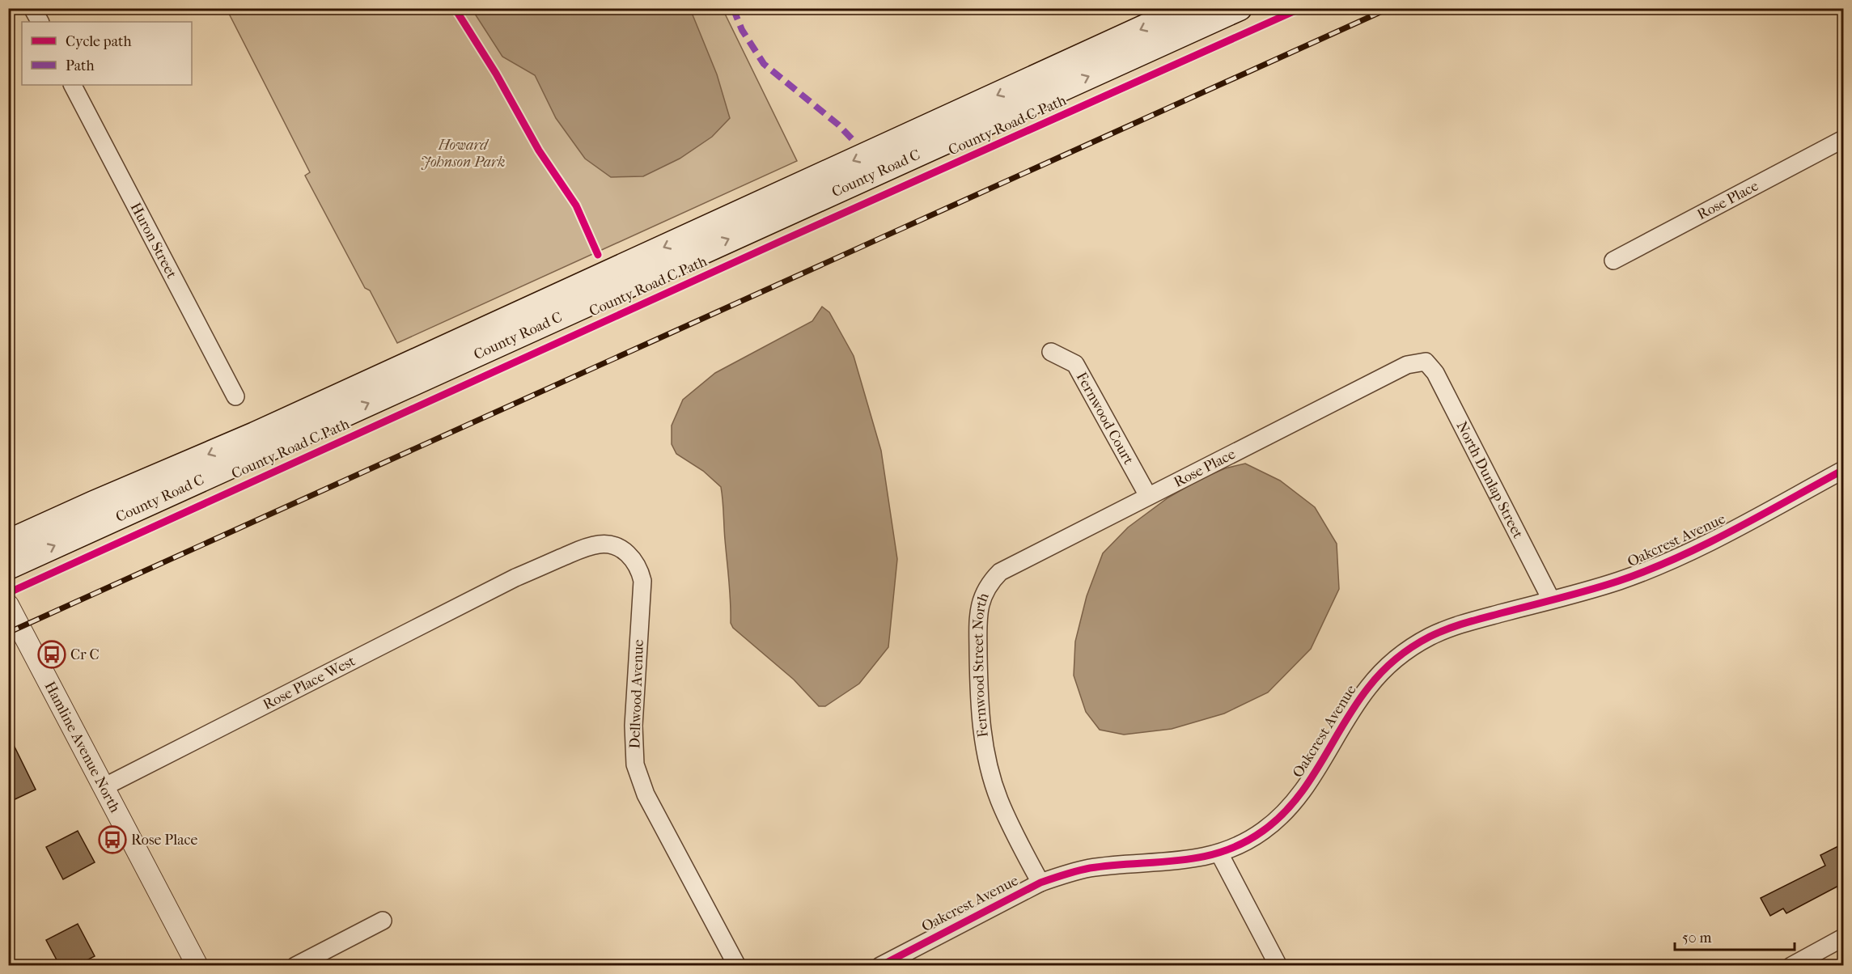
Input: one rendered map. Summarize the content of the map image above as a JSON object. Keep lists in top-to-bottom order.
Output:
{
  "streets": {
    "main road": ["County Road C"],
    "street": [
      "Rose Place",
      "Huron Street",
      "Fernwood Court",
      "North Dunlap Street",
      "Oakcrest Avenue",
      "Fernwood Street North",
      "Rose Place West",
      "Dellwood Avenue",
      "Hamline Avenue North"
    ],
    "cycle path": ["County Road C Path"]
  },
  "crossings": [
    ["Rose Place", "Fernwood Court"],
    ["Rose Place", "North Dunlap Street"],
    ["Rose Place", "Fernwood Street North"],
    ["North Dunlap Street", "Oakcrest Avenue"],
    ["Oakcrest Avenue", "Fernwood Street North"],
    ["Rose Place West", "Dellwood Avenue"],
    ["Rose Place West", "Hamline Avenue North"]
  ],
  "parks": ["Howard Johnson Park"],
  "places": {
    "bus stop": ["Cr C", "Rose Place"]
  },
  "legend": ["Cycle path", "Path"],
  "scale_bar": "50 m"
}
